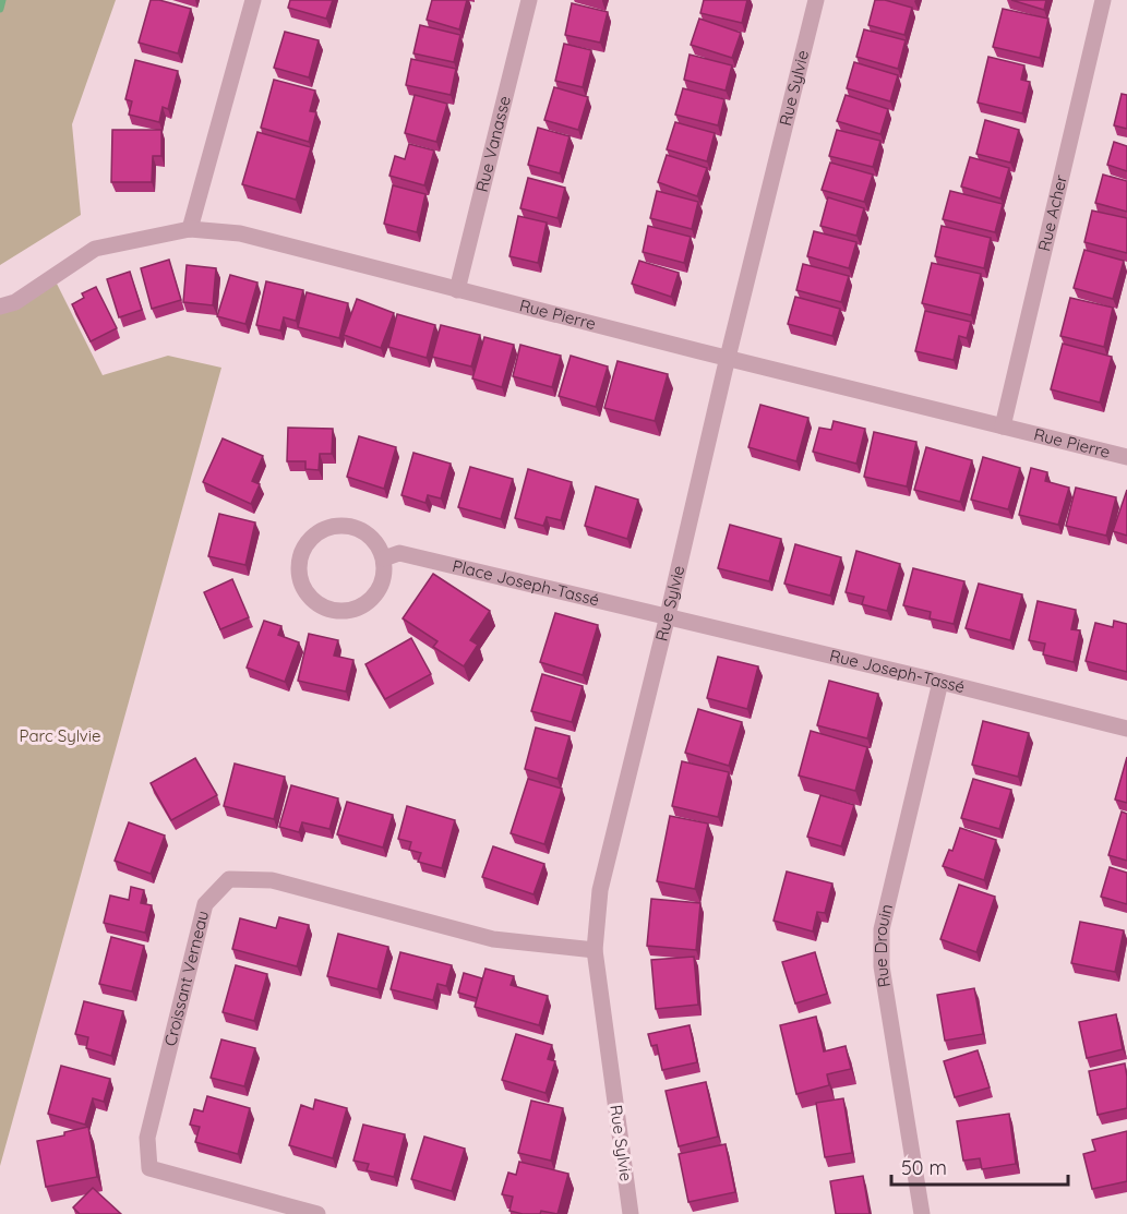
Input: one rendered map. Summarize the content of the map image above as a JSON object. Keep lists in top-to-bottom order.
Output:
{
  "streets": {
    "street": [
      "Rue Sylvie",
      "Rue Vanasse",
      "Rue Acher",
      "Rue Pierre",
      "Place Joseph-Tassé",
      "Rue Joseph-Tassé",
      "Rue Drouin",
      "Croissant Verneau"
    ]
  },
  "crossings": [
    ["Rue Sylvie", "Rue Pierre"],
    ["Rue Sylvie", "Place Joseph-Tassé"],
    ["Rue Sylvie", "Rue Joseph-Tassé"],
    ["Rue Sylvie", "Croissant Verneau"],
    ["Rue Vanasse", "Rue Pierre"],
    ["Rue Acher", "Rue Pierre"],
    ["Place Joseph-Tassé", "Rue Joseph-Tassé"],
    ["Rue Joseph-Tassé", "Rue Drouin"]
  ],
  "parks": ["Parc Sylvie"],
  "scale_bar": "50 m"
}
